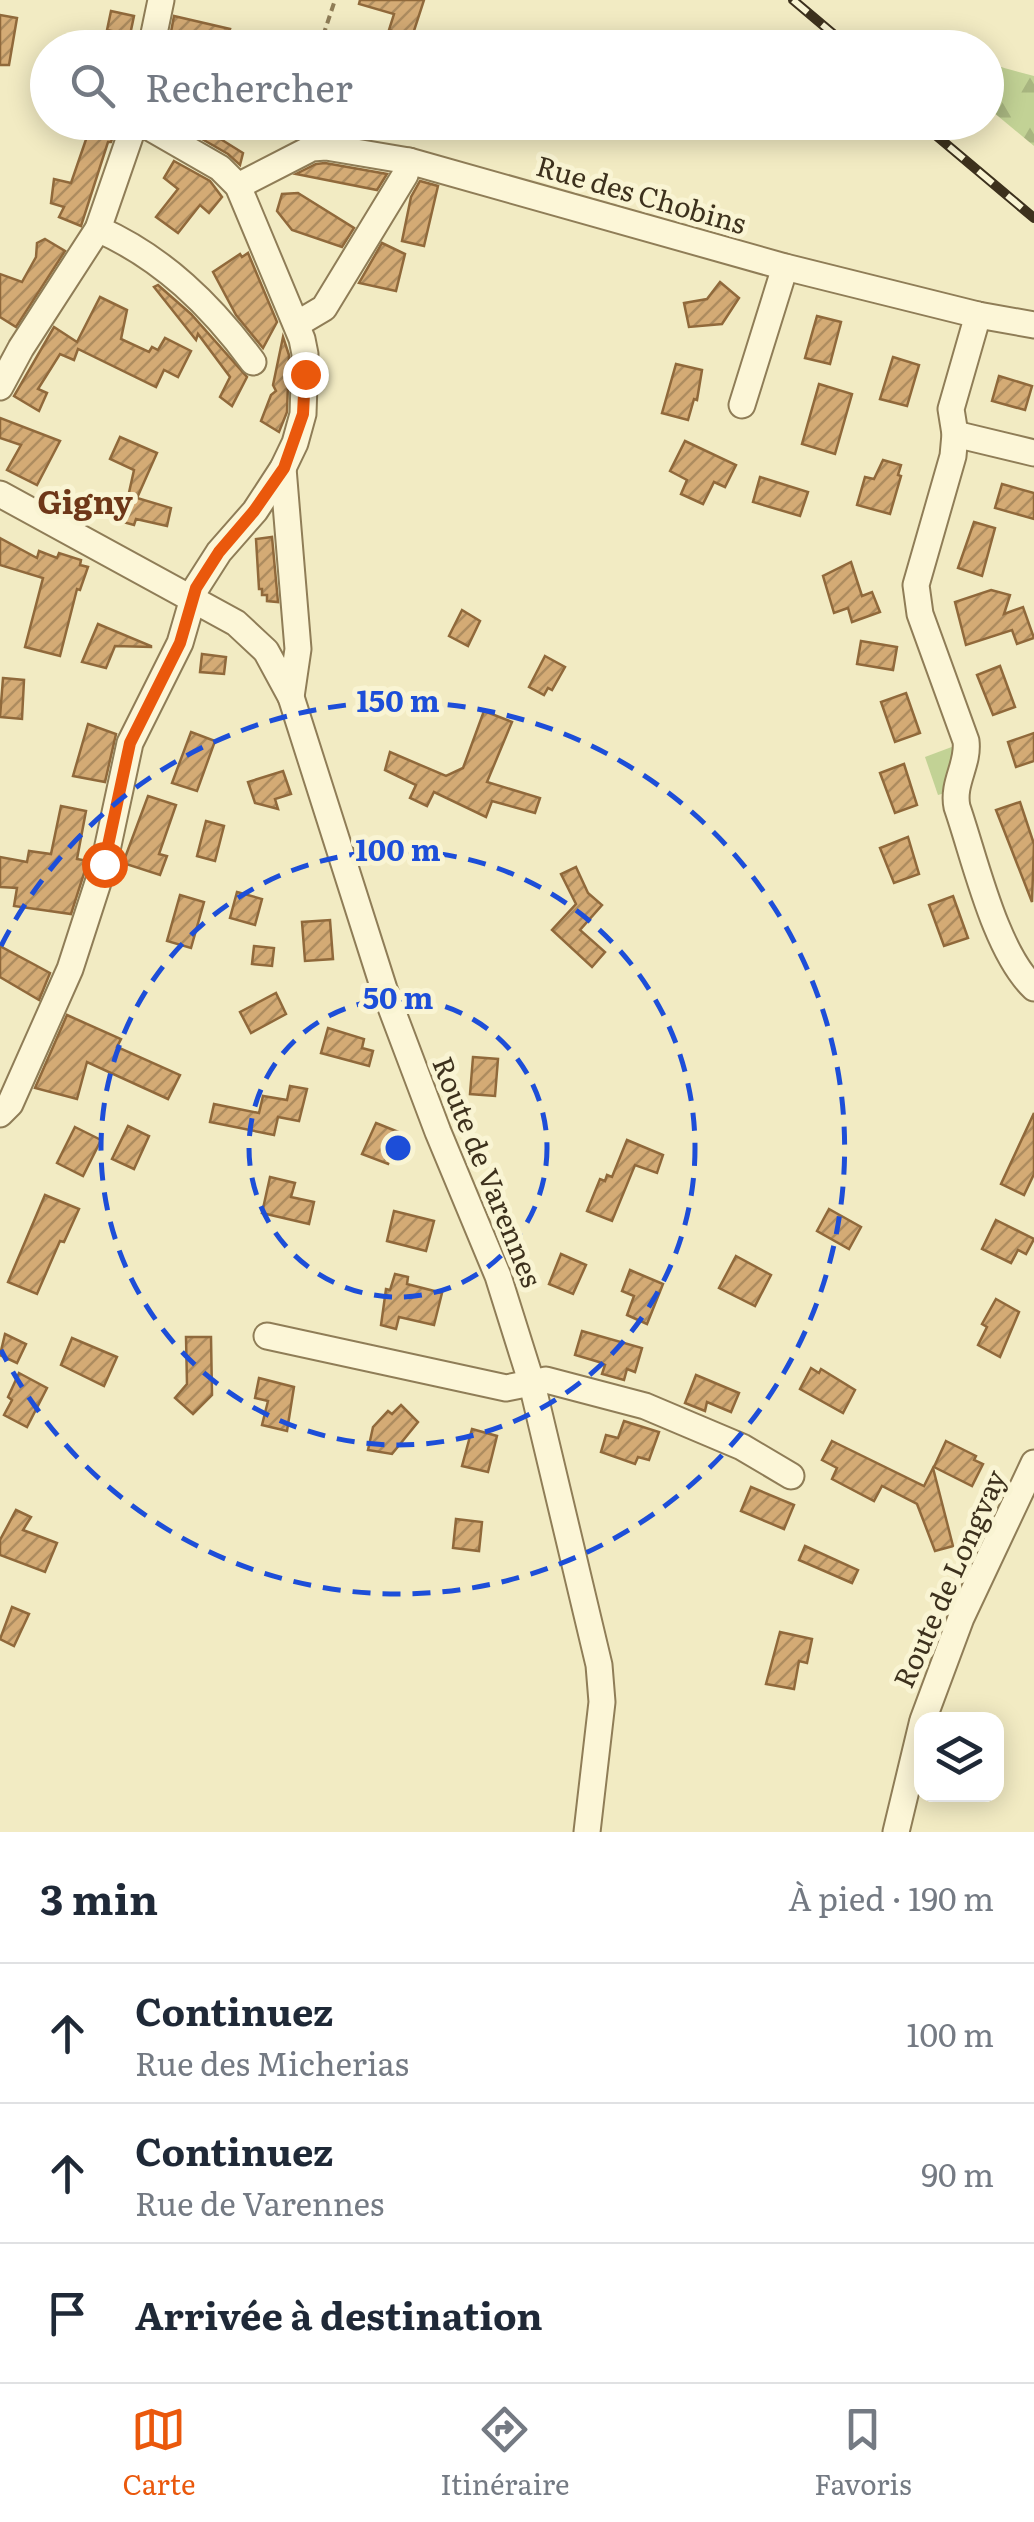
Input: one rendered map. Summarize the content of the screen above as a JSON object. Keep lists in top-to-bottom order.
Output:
{
  "streets": {
    "street": ["Rue des Chobins", "Route de Varennes", "Route de Longvay"]
  },
  "districts": ["Gigny"],
  "page": {
    "search": "Rechercher",
    "heading": ["3 min", "À pied · 190 m"],
    "list": [
      ["Continuez", "Rue des Micherias", "100 m"],
      ["Continuez", "Rue de Varennes", "90 m"],
      "Arrivée à destination"
    ],
    "nav": ["Carte", "Itinéraire", "Favoris"]
  },
  "rings": ["150 m", "100 m", "50 m"]
}
